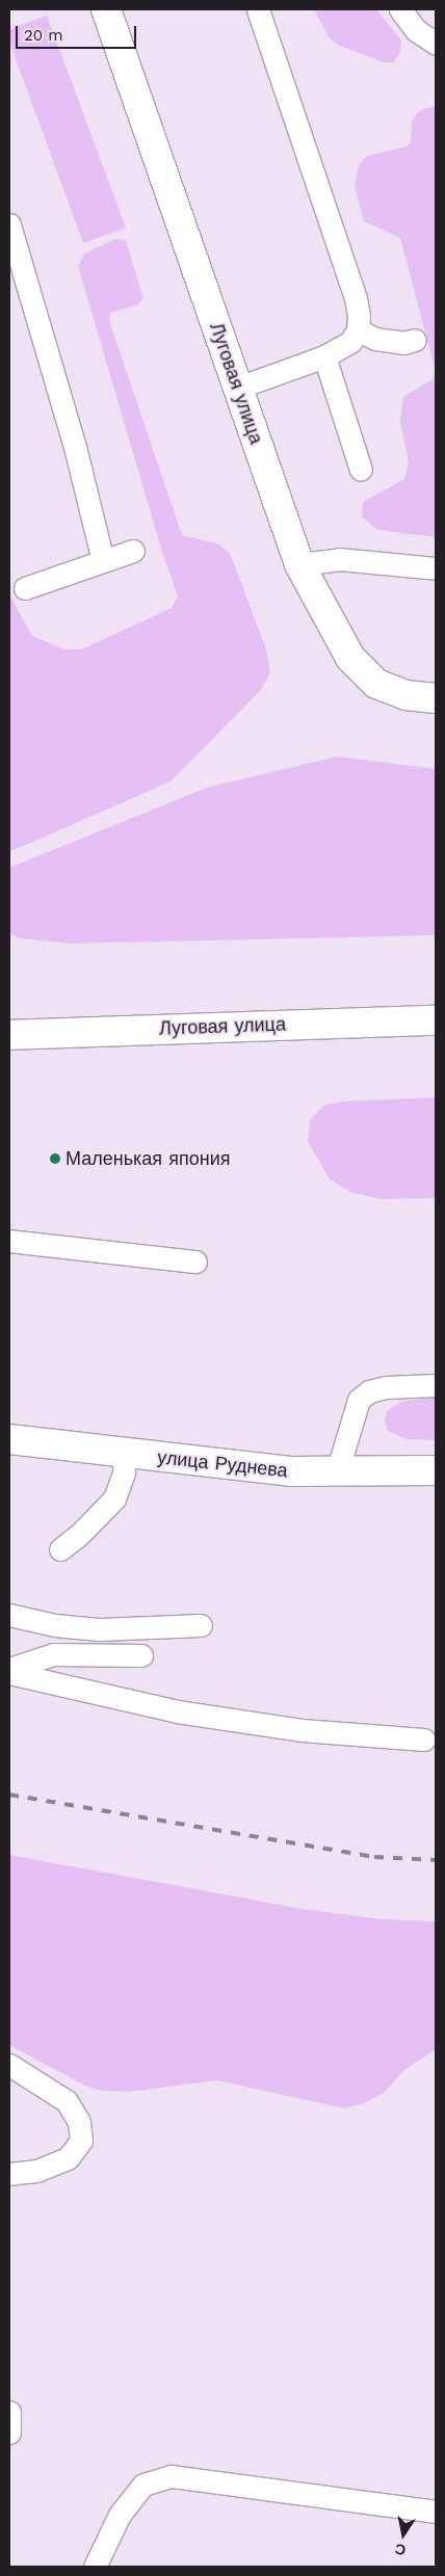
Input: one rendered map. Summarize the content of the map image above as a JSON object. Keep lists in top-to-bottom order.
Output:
{
  "streets": {
    "street": ["Луговая улица", "улица Руднева"]
  },
  "places": ["Маленькая япония"],
  "scale_bar": "20 m",
  "north": "bottom"
}
